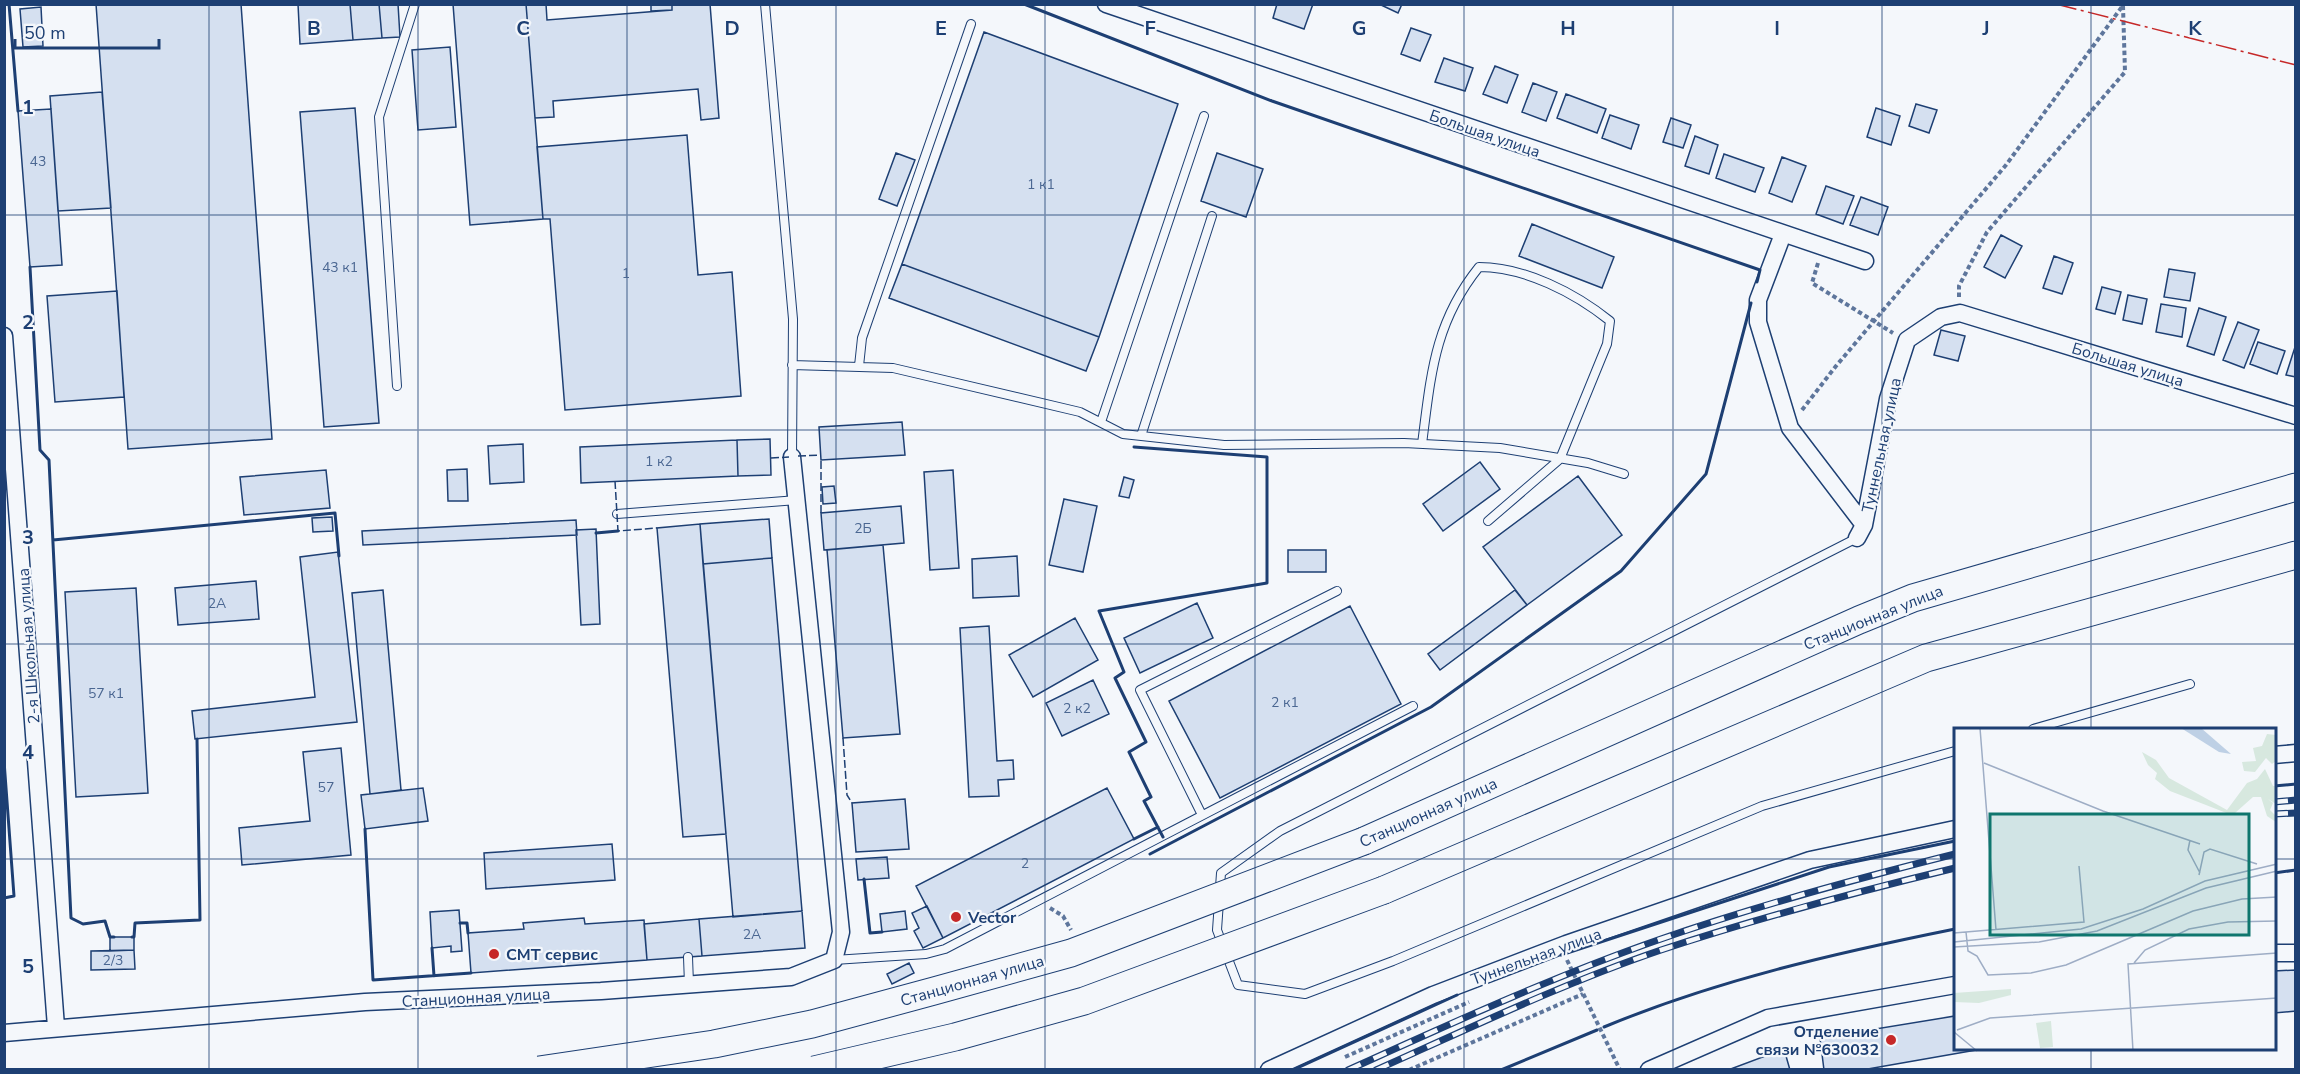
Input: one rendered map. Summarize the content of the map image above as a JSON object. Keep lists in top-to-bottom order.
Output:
{
  "streets": {
    "main road": ["Станционная улица"],
    "street": ["Большая улица", "Туннельная улица", "2-я Школьная улица"]
  },
  "crossings": [
    ["Станционная улица", "2-я Школьная улица"]
  ],
  "places": ["Vector", "СМТ сервис", "Отделение связи №630032"],
  "house_numbers": [
    "43",
    "1 к1",
    "43 к1",
    "1",
    "1 к2",
    "2Б",
    "2А",
    "57 к1",
    "2 к1",
    "2 к2",
    "57",
    "2",
    "2А",
    "2/3"
  ],
  "scale_bar": "50 m",
  "grid": {
    "columns": [
      "B",
      "C",
      "D",
      "E",
      "F",
      "G",
      "H",
      "I",
      "J",
      "K"
    ],
    "rows": [
      "1",
      "2",
      "3",
      "4",
      "5"
    ]
  }
}
